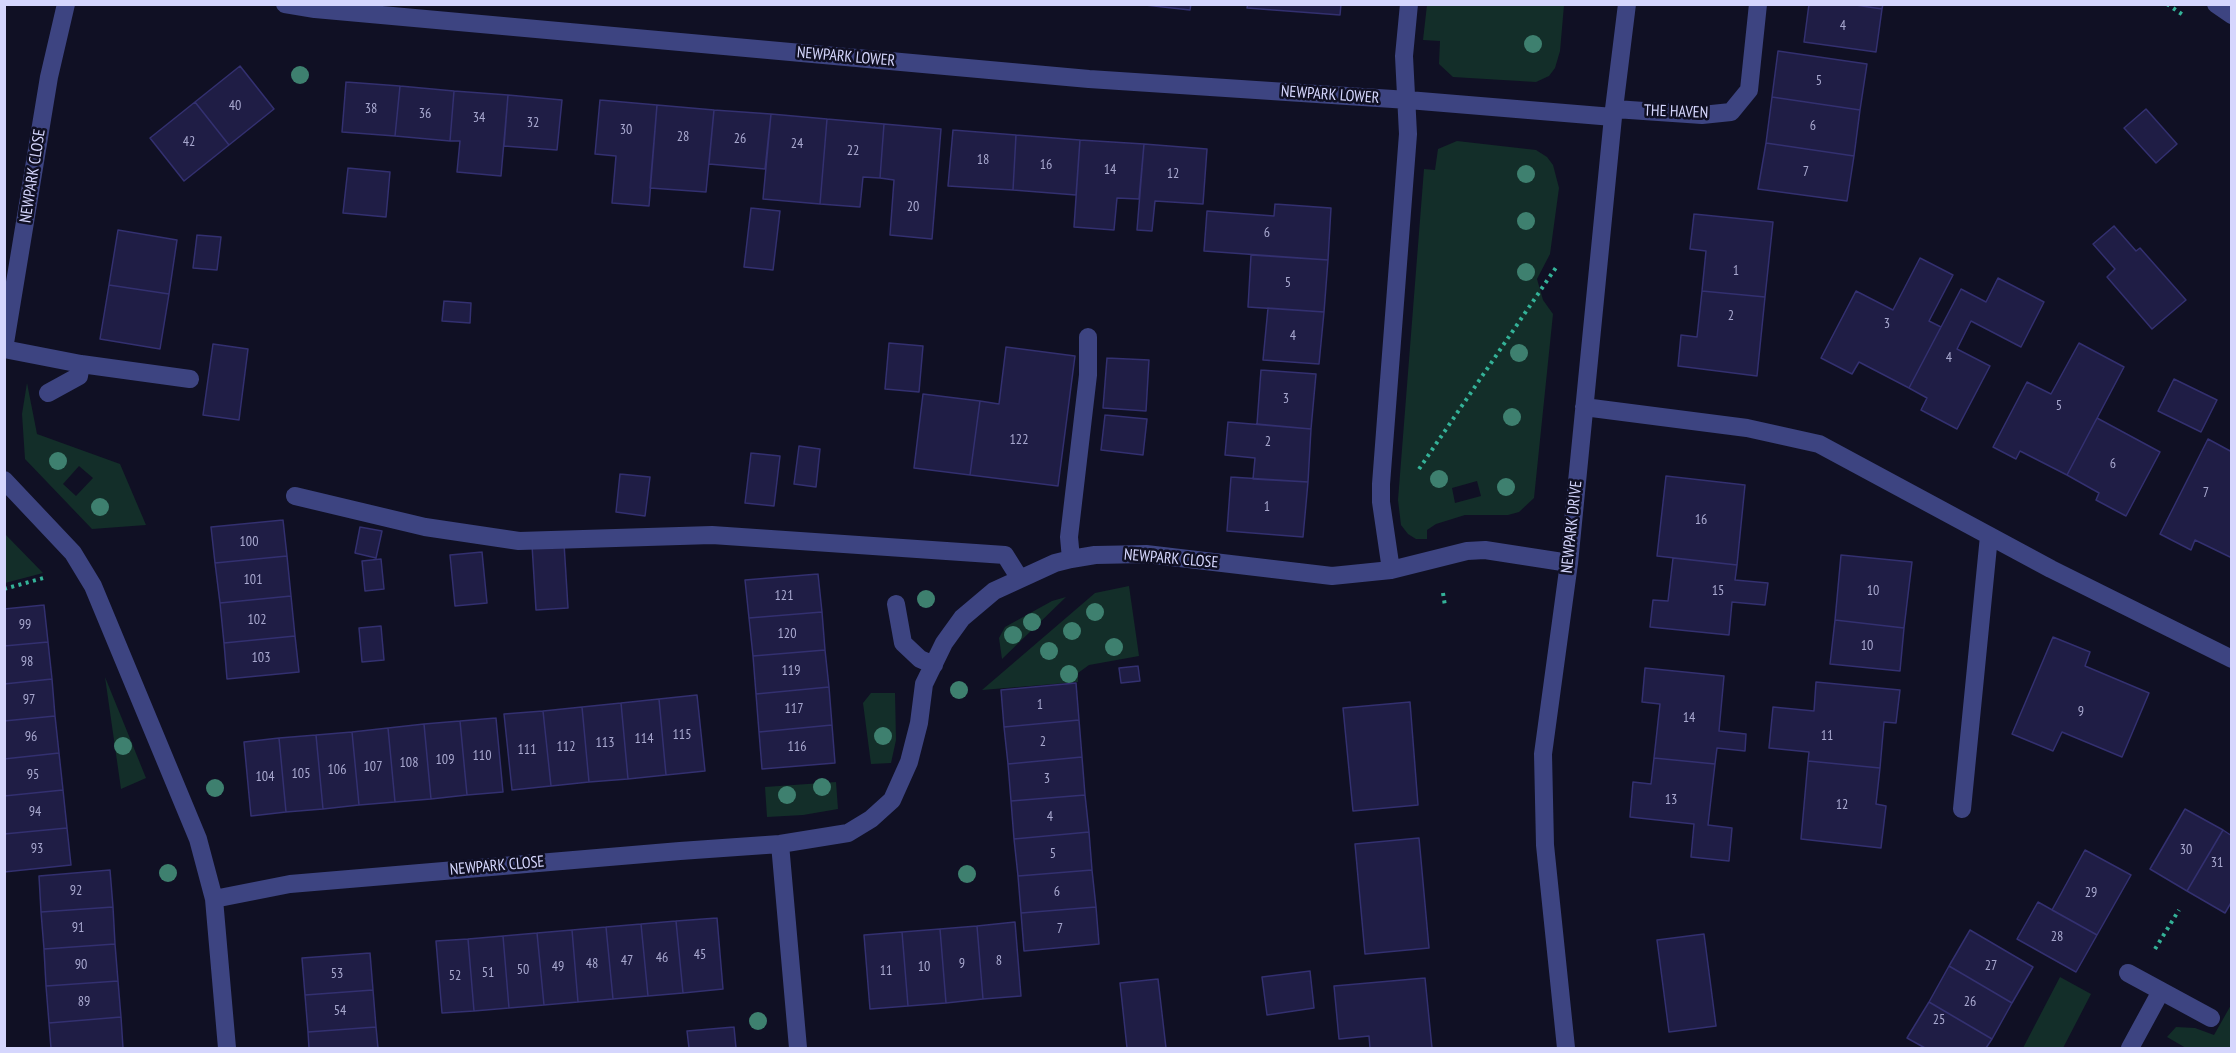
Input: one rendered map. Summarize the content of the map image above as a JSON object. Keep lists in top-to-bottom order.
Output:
{
  "streets": {
    "street": [
      "NEWPARK LOWER",
      "THE HAVEN",
      "NEWPARK CLOSE",
      "NEWPARK DRIVE"
    ]
  },
  "crossings": [
    ["NEWPARK LOWER", "THE HAVEN"],
    ["NEWPARK LOWER", "NEWPARK DRIVE"],
    ["THE HAVEN", "NEWPARK DRIVE"],
    ["NEWPARK CLOSE", "NEWPARK DRIVE"]
  ],
  "house_numbers": [
    "4",
    "5",
    "40",
    "38",
    "36",
    "34",
    "32",
    "6",
    "30",
    "28",
    "26",
    "42",
    "24",
    "22",
    "18",
    "16",
    "14",
    "7",
    "12",
    "20",
    "6",
    "1",
    "5",
    "2",
    "3",
    "4",
    "4",
    "3",
    "5",
    "122",
    "2",
    "6",
    "7",
    "1",
    "16",
    "100",
    "101",
    "15",
    "10",
    "121",
    "102",
    "99",
    "120",
    "10",
    "103",
    "98",
    "119",
    "97",
    "1",
    "117",
    "9",
    "14",
    "115",
    "11",
    "96",
    "114",
    "2",
    "113",
    "112",
    "116",
    "111",
    "110",
    "109",
    "108",
    "107",
    "106",
    "105",
    "95",
    "104",
    "3",
    "13",
    "12",
    "94",
    "4",
    "93",
    "30",
    "5",
    "31",
    "92",
    "6",
    "29",
    "91",
    "7",
    "28",
    "45",
    "46",
    "47",
    "8",
    "48",
    "9",
    "90",
    "27",
    "49",
    "10",
    "50",
    "11",
    "51",
    "53",
    "52",
    "89",
    "26",
    "54",
    "25"
  ]
}
